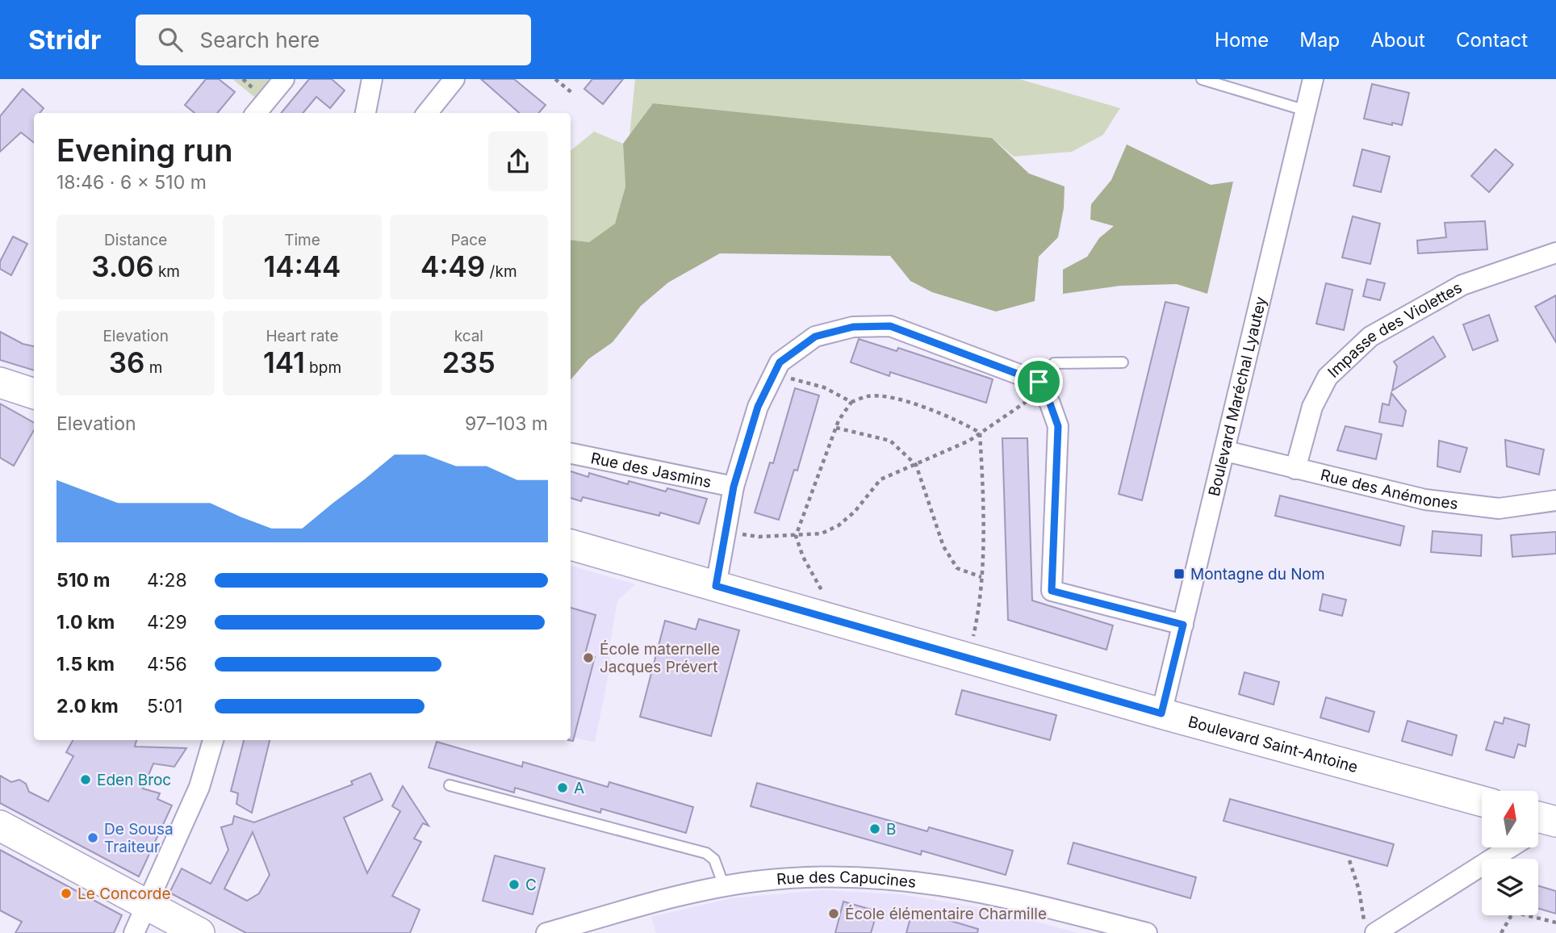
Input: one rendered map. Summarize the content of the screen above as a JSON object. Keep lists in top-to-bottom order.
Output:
{
  "streets": {
    "street": [
      "Impasse des Violettes",
      "Boulevard Maréchal Lyautey",
      "Rue des Jasmins",
      "Rue des Anémones",
      "Boulevard Saint-Antoine",
      "Rue des Capucines"
    ]
  },
  "crossings": [
    ["Impasse des Violettes", "Rue des Anémones"],
    ["Boulevard Maréchal Lyautey", "Rue des Anémones"],
    ["Boulevard Maréchal Lyautey", "Boulevard Saint-Antoine"]
  ],
  "places": {
    "transit": ["Montagne du Nom"],
    "other": [
      "École maternelle Jacques Prévert",
      "Eden Broc",
      "A",
      "B",
      "De Sousa Traiteur",
      "C",
      "Le Concorde",
      "École élémentaire Charmille"
    ]
  },
  "north": "top",
  "page": {
    "header": "Stridr",
    "search": "Search here",
    "nav": [
      "Home",
      "Map",
      "About",
      "Contact"
    ],
    "heading": ["Evening run", "18:46 · 6 × 510 m"],
    "stats": [
      ["Distance", "3.06 km"],
      ["Time", "14:44"],
      ["Pace", "4:49 /km"],
      ["Elevation", "36 m"],
      ["Heart rate", "141 bpm"],
      ["kcal", "235"]
    ],
    "chart": ["Elevation", "97–103 m"],
    "list": [
      {
        "name": "510 m",
        "note": "4:28"
      },
      {
        "name": "1.0 km",
        "note": "4:29"
      },
      {
        "name": "1.5 km",
        "note": "4:56"
      },
      {
        "name": "2.0 km",
        "note": "5:01"
      }
    ]
  }
}
